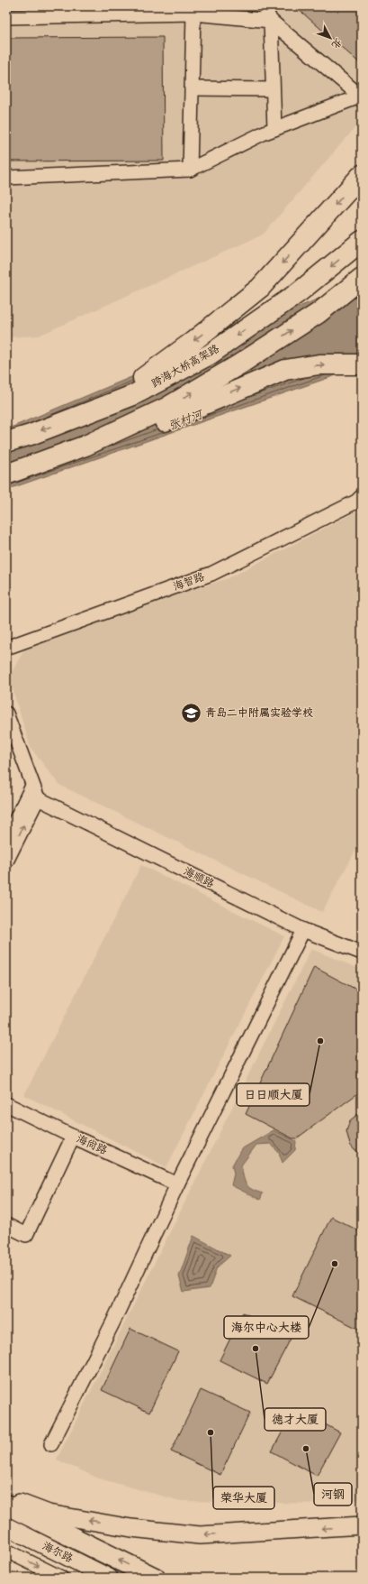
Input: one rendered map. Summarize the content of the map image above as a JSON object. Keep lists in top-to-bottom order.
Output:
{
  "streets": {
    "highway": ["跨海大桥高架路"],
    "main road": ["海尔路"],
    "street": ["海智路", "海顺路", "海尚路"]
  },
  "water": ["张村河"],
  "places": {
    "school or university": ["青岛二中附属实验学校"],
    "other": [
      "日日顺大厦",
      "海尔中心大楼",
      "德才大厦",
      "荣华大厦",
      "河钢"
    ]
  },
  "north": "bottom right"
}
